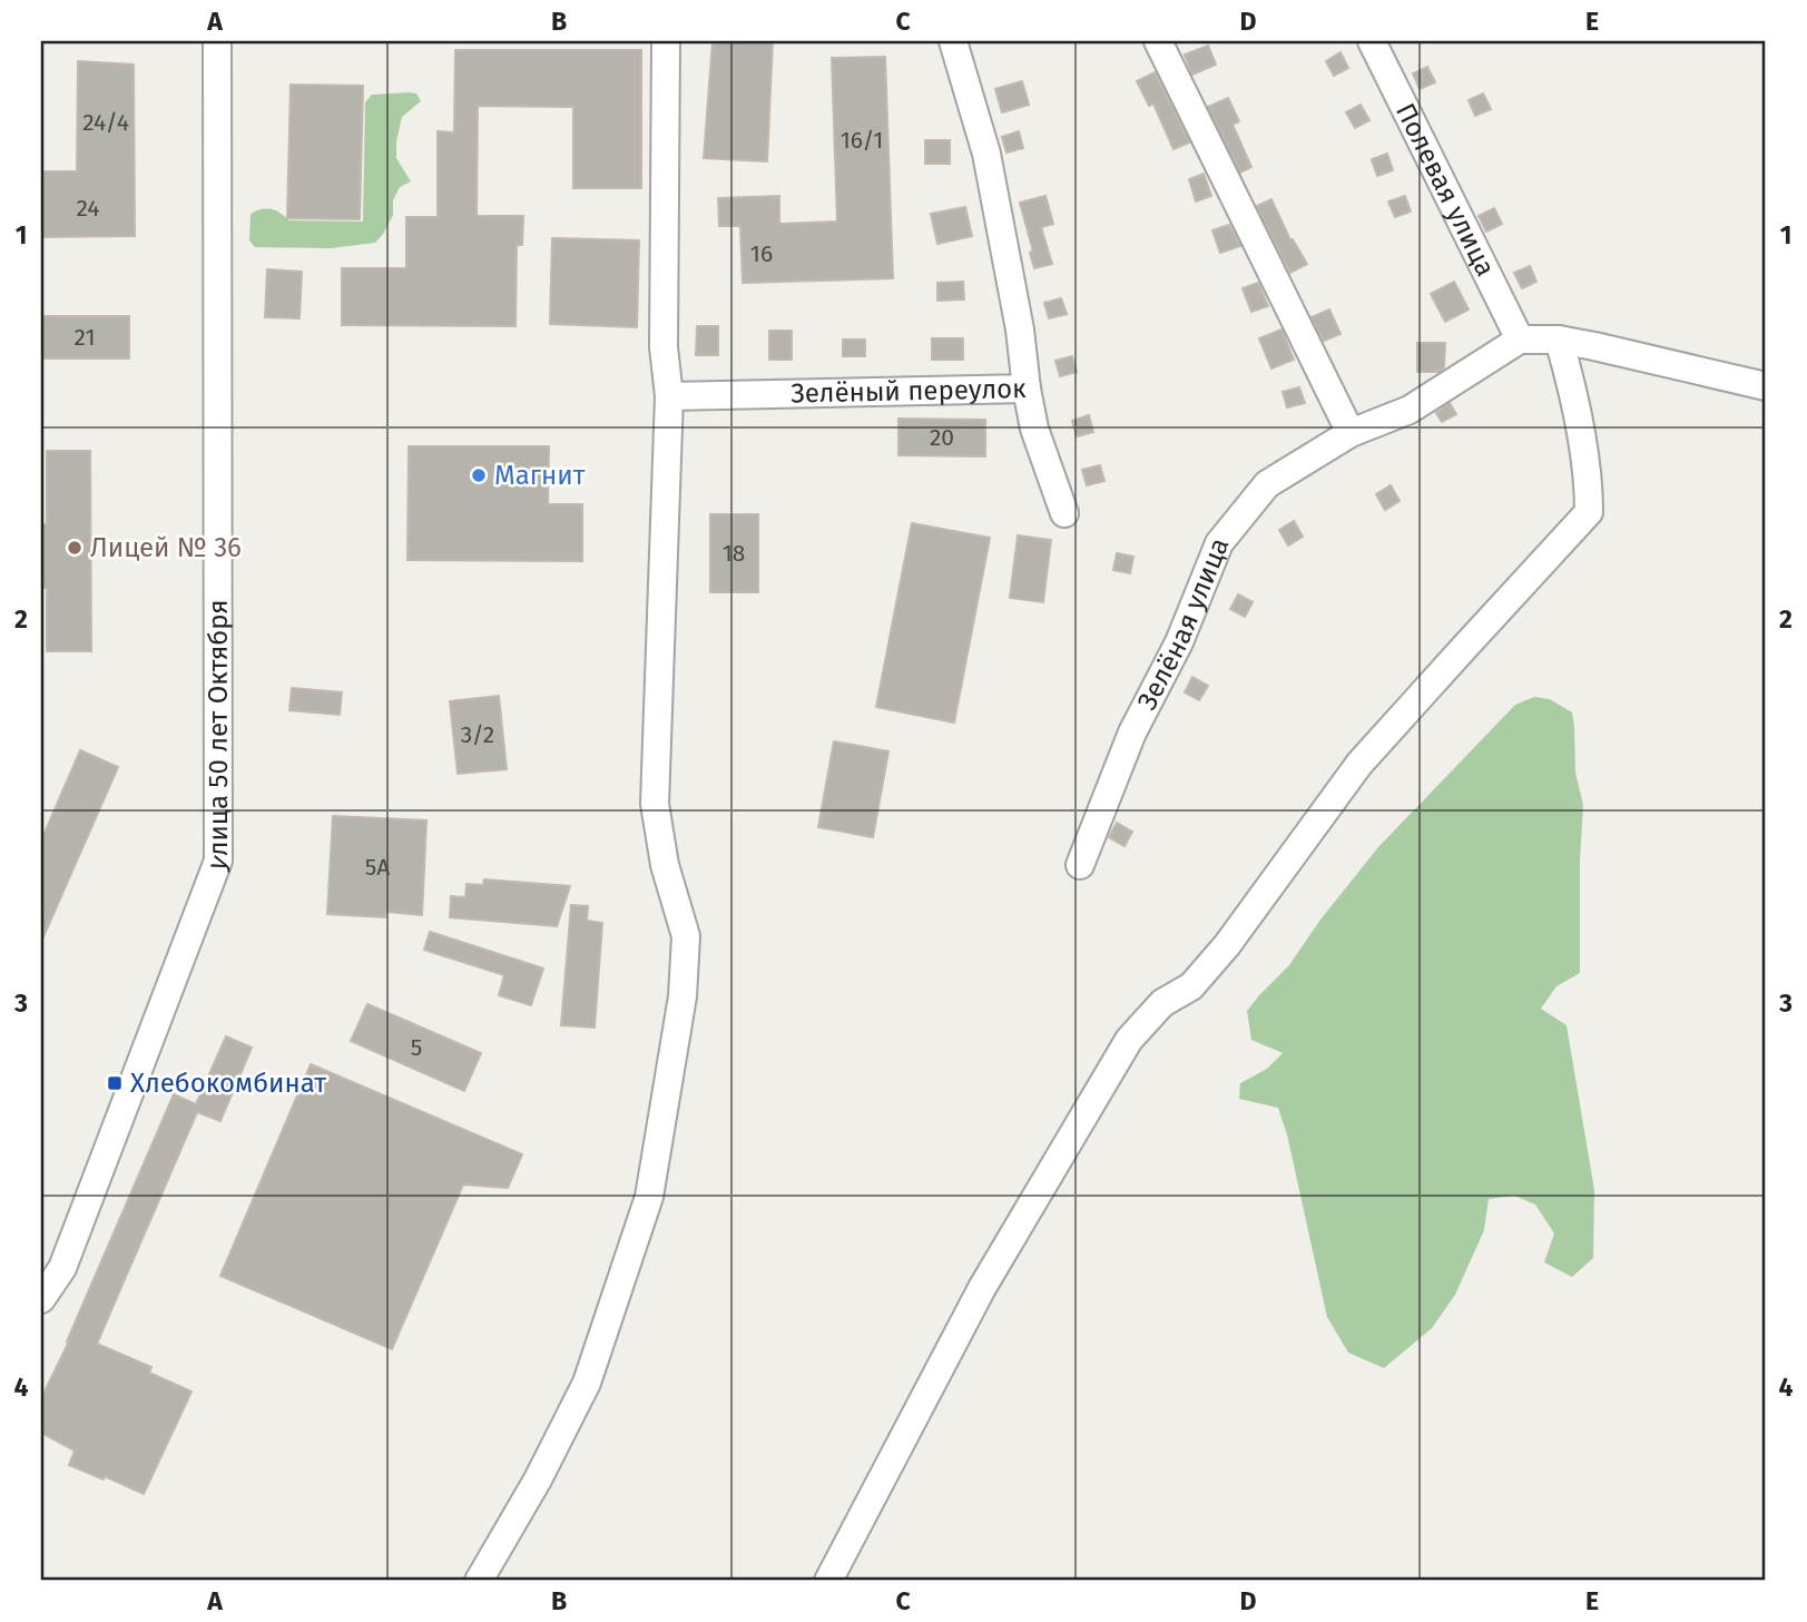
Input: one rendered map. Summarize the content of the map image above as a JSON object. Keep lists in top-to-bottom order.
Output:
{
  "streets": {
    "street": [
      "Полевая улица",
      "Зелёный переулок",
      "Зелёная улица",
      "улица 50 лет Октября"
    ]
  },
  "crossings": [
    ["Полевая улица", "Зелёная улица"]
  ],
  "places": {
    "other": ["Магнит", "Лицей № 36"],
    "transit": ["Хлебокомбинат"]
  },
  "house_numbers": [
    "24/4",
    "16/1",
    "24",
    "16",
    "21",
    "20",
    "18",
    "3/2",
    "5А",
    "5"
  ],
  "grid": {
    "columns": [
      "A",
      "B",
      "C",
      "D",
      "E"
    ],
    "rows": [
      "1",
      "2",
      "3",
      "4"
    ]
  }
}
